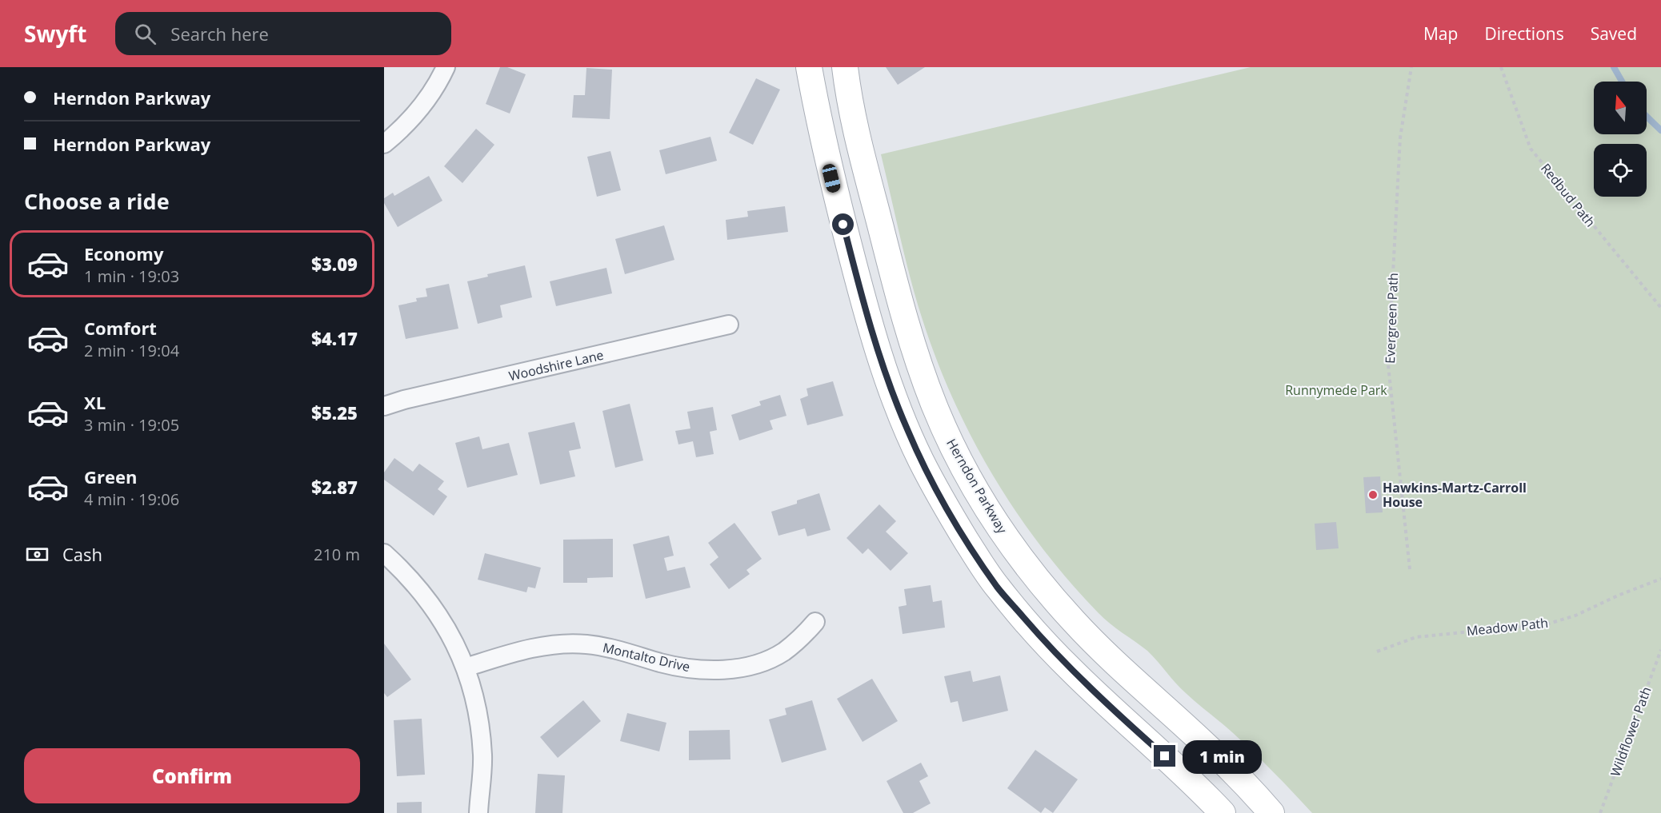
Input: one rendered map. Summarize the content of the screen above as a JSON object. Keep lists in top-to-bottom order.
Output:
{
  "streets": {
    "main road": ["Herndon Parkway"],
    "street": ["Woodshire Lane", "Montalto Drive"],
    "path": [
      "Redbud Path",
      "Evergreen Path",
      "Meadow Path",
      "Wildflower Path"
    ]
  },
  "parks": ["Runnymede Park"],
  "places": ["Hawkins-Martz-Carroll House"],
  "north": "top",
  "page": {
    "header": "Swyft",
    "search": "Search here",
    "nav": ["Map", "Directions", "Saved"],
    "banner": ["Herndon Parkway", "Herndon Parkway"],
    "heading": "Choose a ride",
    "list": [
      {
        "name": "Economy",
        "note": "1 min · 19:03",
        "value": "$3.09"
      },
      {
        "name": "Comfort",
        "note": "2 min · 19:04",
        "value": "$4.17"
      },
      {
        "name": "XL",
        "note": "3 min · 19:05",
        "value": "$5.25"
      },
      {
        "name": "Green",
        "note": "4 min · 19:06",
        "value": "$2.87"
      }
    ],
    "pay": ["Cash", "210 m"],
    "buttons": "Confirm",
    "bubble": "1 min"
  }
}
